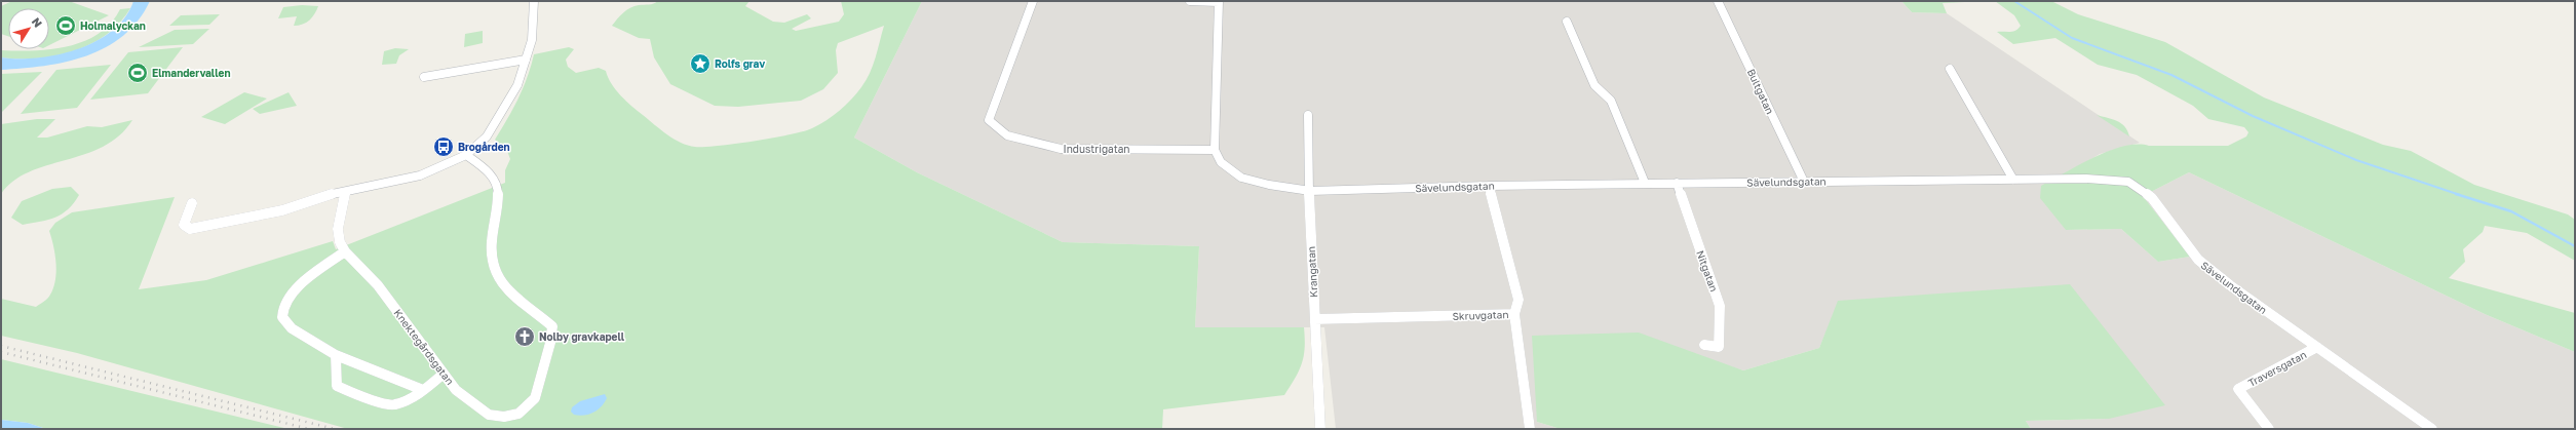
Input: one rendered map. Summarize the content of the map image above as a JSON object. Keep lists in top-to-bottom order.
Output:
{
  "streets": {
    "street": [
      "Bultgatan",
      "Industrigatan",
      "Sävelundsgatan",
      "Nitgatan",
      "Krangatan",
      "Skruvgatan",
      "Knektegårdsgatan",
      "Traversgatan"
    ]
  },
  "crossings": [
    ["Bultgatan", "Sävelundsgatan"],
    ["Industrigatan", "Sävelundsgatan"],
    ["Sävelundsgatan", "Nitgatan"],
    ["Sävelundsgatan", "Krangatan"],
    ["Sävelundsgatan", "Skruvgatan"],
    ["Sävelundsgatan", "Traversgatan"],
    ["Krangatan", "Skruvgatan"]
  ],
  "places": {
    "sports": ["Holmalyckan", "Elmandervallen"],
    "place": ["Rolfs grav"],
    "bus stop": ["Brogården"],
    "church": ["Nolby gravkapell"]
  },
  "north": "top right"
}
